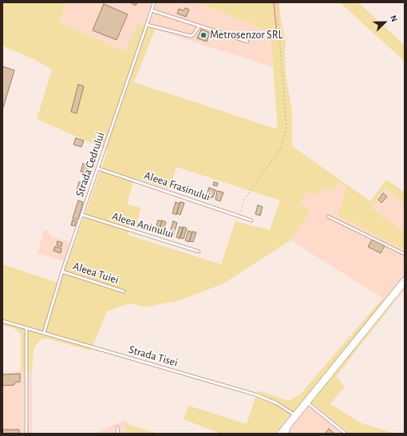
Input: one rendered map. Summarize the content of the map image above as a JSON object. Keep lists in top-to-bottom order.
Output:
{
  "streets": {
    "lane": [
      "Strada Cedrului",
      "Aleea Frasinului",
      "Aleea Aninului",
      "Aleea Tuiei",
      "Strada Tisei"
    ]
  },
  "crossings": [
    ["Strada Cedrului", "Aleea Frasinului"],
    ["Strada Cedrului", "Aleea Aninului"],
    ["Strada Cedrului", "Aleea Tuiei"],
    ["Strada Cedrului", "Strada Tisei"]
  ],
  "places": ["Metrosenzor SRL"],
  "north": "top right"
}
